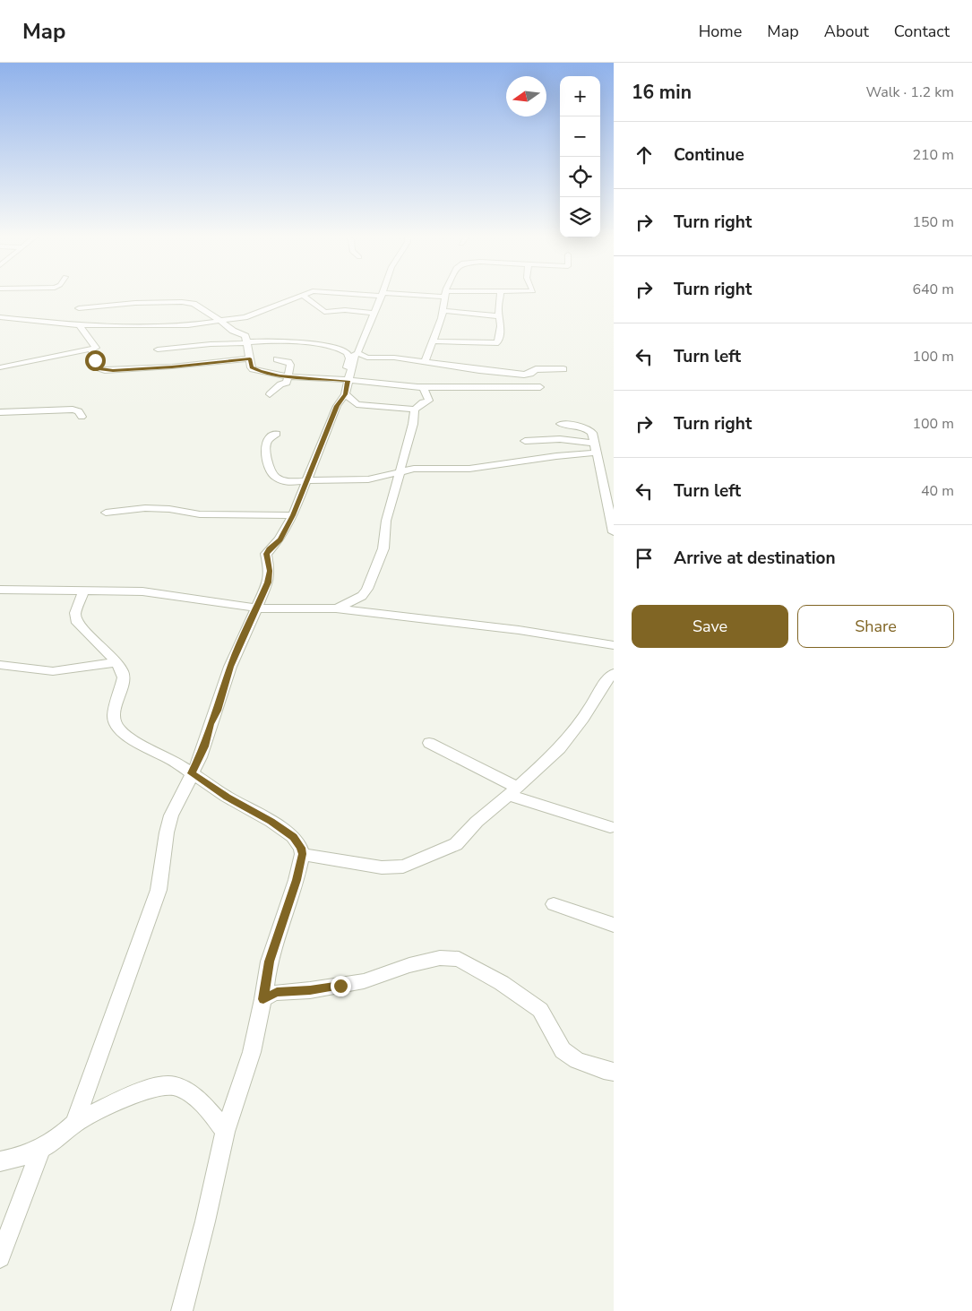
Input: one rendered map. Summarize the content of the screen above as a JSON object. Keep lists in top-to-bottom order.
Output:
{
  "north": "left",
  "page": {
    "header": "Map",
    "nav": [
      "Home",
      "Map",
      "About",
      "Contact"
    ],
    "heading": ["16 min", "Walk · 1.2 km"],
    "map_buttons": ["+", "−"],
    "list": [
      ["Continue", "210 m"],
      ["Turn right", "150 m"],
      ["Turn right", "640 m"],
      ["Turn left", "100 m"],
      ["Turn right", "100 m"],
      ["Turn left", "40 m"],
      "Arrive at destination"
    ],
    "buttons": ["Save", "Share"]
  }
}
